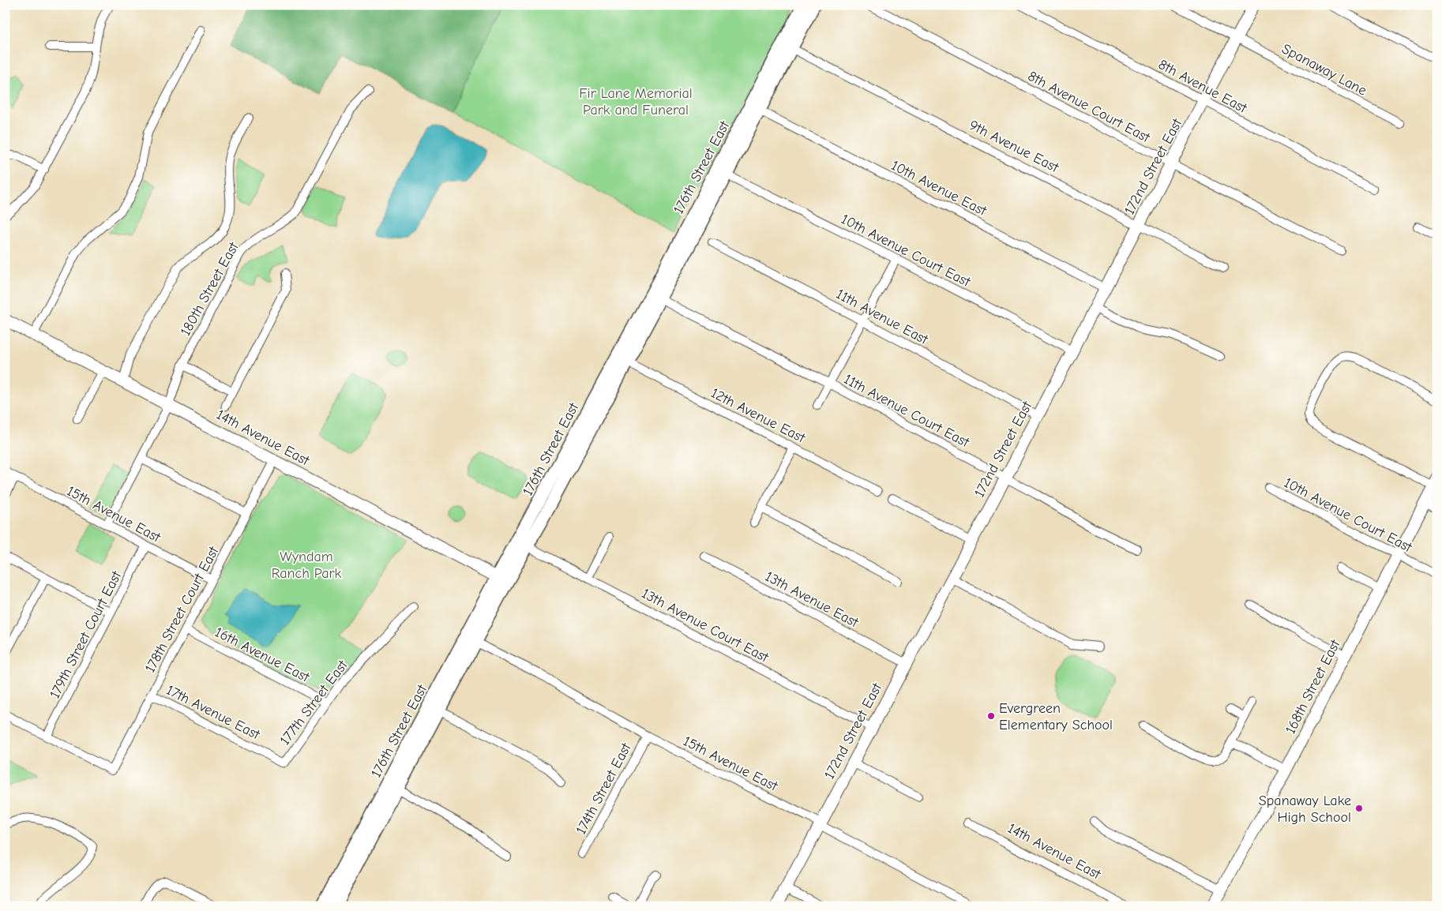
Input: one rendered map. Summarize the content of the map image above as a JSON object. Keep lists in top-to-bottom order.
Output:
{
  "streets": {
    "main road": ["176th Street East"],
    "street": [
      "Spanaway Lane",
      "8th Avenue East",
      "8th Avenue Court East",
      "9th Avenue East",
      "172nd Street East",
      "10th Avenue East",
      "10th Avenue Court East",
      "180th Street East",
      "11th Avenue East",
      "11th Avenue Court East",
      "12th Avenue East",
      "14th Avenue East",
      "15th Avenue East",
      "13th Avenue East",
      "178th Street Court East",
      "13th Avenue Court East",
      "179th Street Court East",
      "16th Avenue East",
      "168th Street East",
      "177th Street East",
      "17th Avenue East",
      "174th Street East"
    ]
  },
  "crossings": [
    ["Spanaway Lane", "172nd Street East"],
    ["8th Avenue East", "172nd Street East"],
    ["8th Avenue Court East", "172nd Street East"],
    ["9th Avenue East", "172nd Street East"],
    ["9th Avenue East", "176th Street East"],
    ["172nd Street East", "10th Avenue East"],
    ["172nd Street East", "10th Avenue Court East"],
    ["172nd Street East", "11th Avenue East"],
    ["172nd Street East", "11th Avenue Court East"],
    ["172nd Street East", "15th Avenue East"],
    ["172nd Street East", "13th Avenue East"],
    ["172nd Street East", "13th Avenue Court East"],
    ["176th Street East", "10th Avenue East"],
    ["176th Street East", "10th Avenue Court East"],
    ["176th Street East", "11th Avenue Court East"],
    ["176th Street East", "12th Avenue East"],
    ["176th Street East", "14th Avenue East"],
    ["176th Street East", "15th Avenue East"],
    ["176th Street East", "13th Avenue Court East"],
    ["10th Avenue Court East", "168th Street East"],
    ["180th Street East", "14th Avenue East"],
    ["180th Street East", "15th Avenue East"],
    ["14th Avenue East", "178th Street Court East"],
    ["15th Avenue East", "178th Street Court East"],
    ["15th Avenue East", "179th Street Court East"],
    ["15th Avenue East", "174th Street East"],
    ["178th Street Court East", "179th Street Court East"],
    ["178th Street Court East", "16th Avenue East"],
    ["178th Street Court East", "17th Avenue East"],
    ["16th Avenue East", "177th Street East"],
    ["177th Street East", "17th Avenue East"]
  ],
  "parks": ["Fir Lane Memorial Park and Funeral", "Wyndam Ranch Park"],
  "places": ["Evergreen Elementary School", "Spanaway Lake High School"]
}
